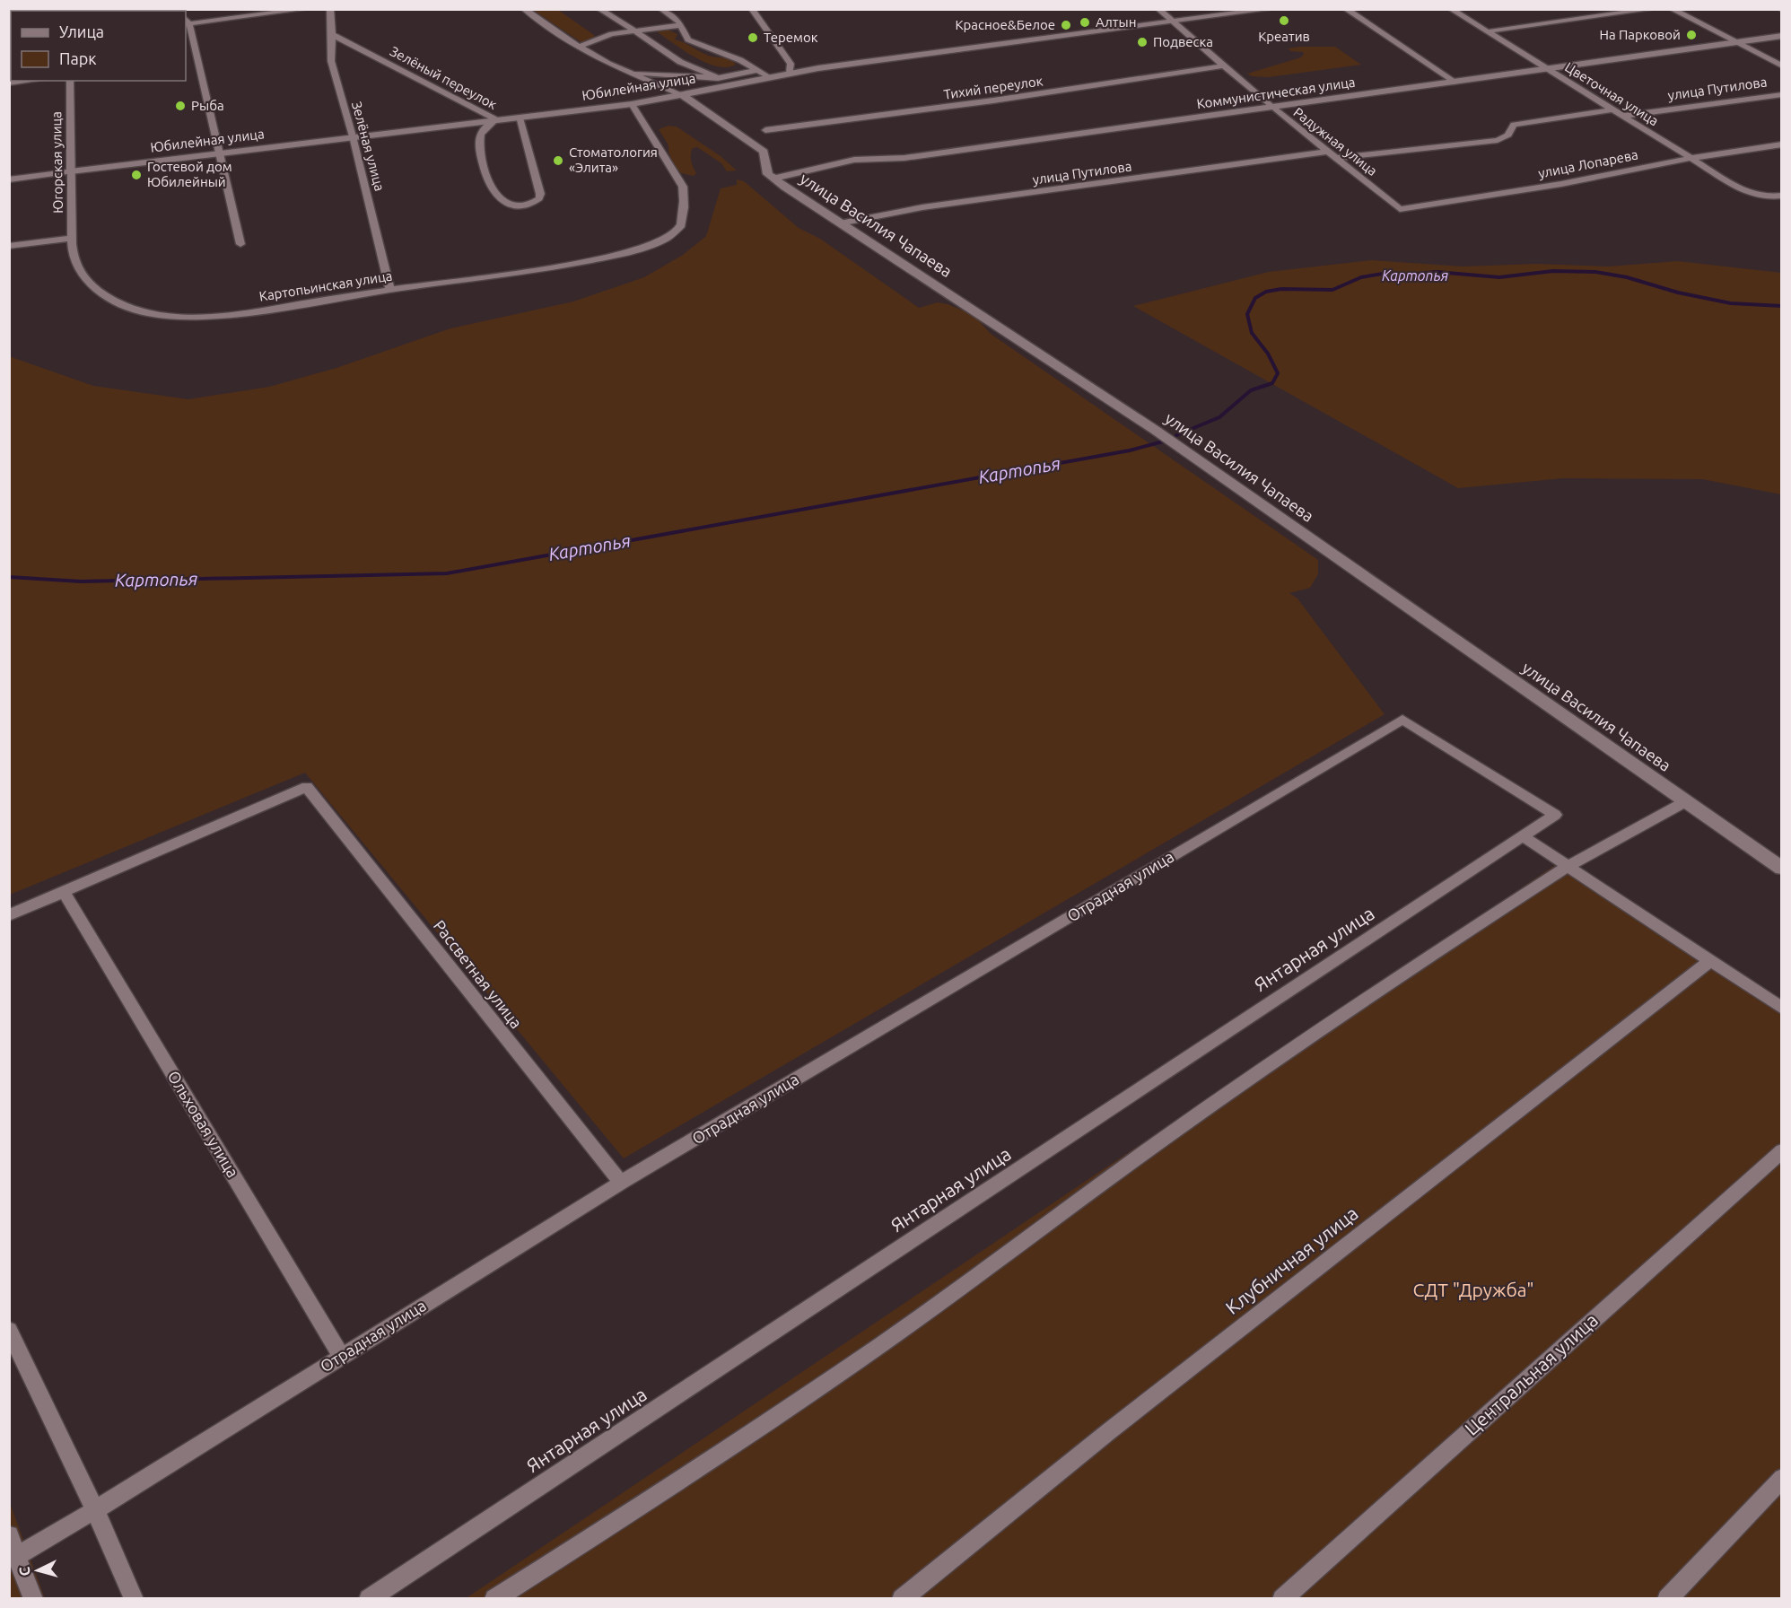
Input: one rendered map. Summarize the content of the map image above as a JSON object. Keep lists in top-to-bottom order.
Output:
{
  "streets": {
    "street": [
      "Зелёный переулок",
      "Юбилейная улица",
      "Тихий переулок",
      "улица Путилова",
      "Коммунистическая улица",
      "Цветочная улица",
      "Радужная улица",
      "Зелёная улица",
      "Югорская улица",
      "улица Лопарева",
      "улица Василия Чапаева",
      "Картопьинская улица",
      "Отрадная улица",
      "Янтарная улица",
      "Рассветная улица",
      "Ольховая улица",
      "Клубничная улица",
      "Центральная улица"
    ]
  },
  "crossings": [
    ["Зелёный переулок", "Юбилейная улица"],
    ["Зелёный переулок", "Зелёная улица"],
    ["Юбилейная улица", "Радужная улица"],
    ["Юбилейная улица", "Зелёная улица"],
    ["Юбилейная улица", "Югорская улица"],
    ["Юбилейная улица", "улица Василия Чапаева"],
    ["Юбилейная улица", "Картопьинская улица"],
    ["Тихий переулок", "Радужная улица"],
    ["улица Путилова", "Цветочная улица"],
    ["улица Путилова", "Радужная улица"],
    ["улица Путилова", "улица Василия Чапаева"],
    ["Коммунистическая улица", "Цветочная улица"],
    ["Коммунистическая улица", "Радужная улица"],
    ["Коммунистическая улица", "улица Василия Чапаева"],
    ["Цветочная улица", "улица Лопарева"],
    ["Радужная улица", "улица Лопарева"],
    ["Зелёная улица", "Картопьинская улица"],
    ["Югорская улица", "Картопьинская улица"],
    ["Отрадная улица", "Янтарная улица"],
    ["Отрадная улица", "Рассветная улица"],
    ["Отрадная улица", "Ольховая улица"],
    ["Рассветная улица", "Ольховая улица"]
  ],
  "water": ["Картопья"],
  "parks": ["СДТ \"Дружба\""],
  "places": [
    "Креатив",
    "Алтын",
    "Красное&Белое",
    "На Парковой",
    "Теремок",
    "Подвеска",
    "Рыба",
    "Стоматология «Элита»",
    "Гостевой дом Юбилейный"
  ],
  "legend": ["Улица", "Парк"],
  "north": "left"
}
